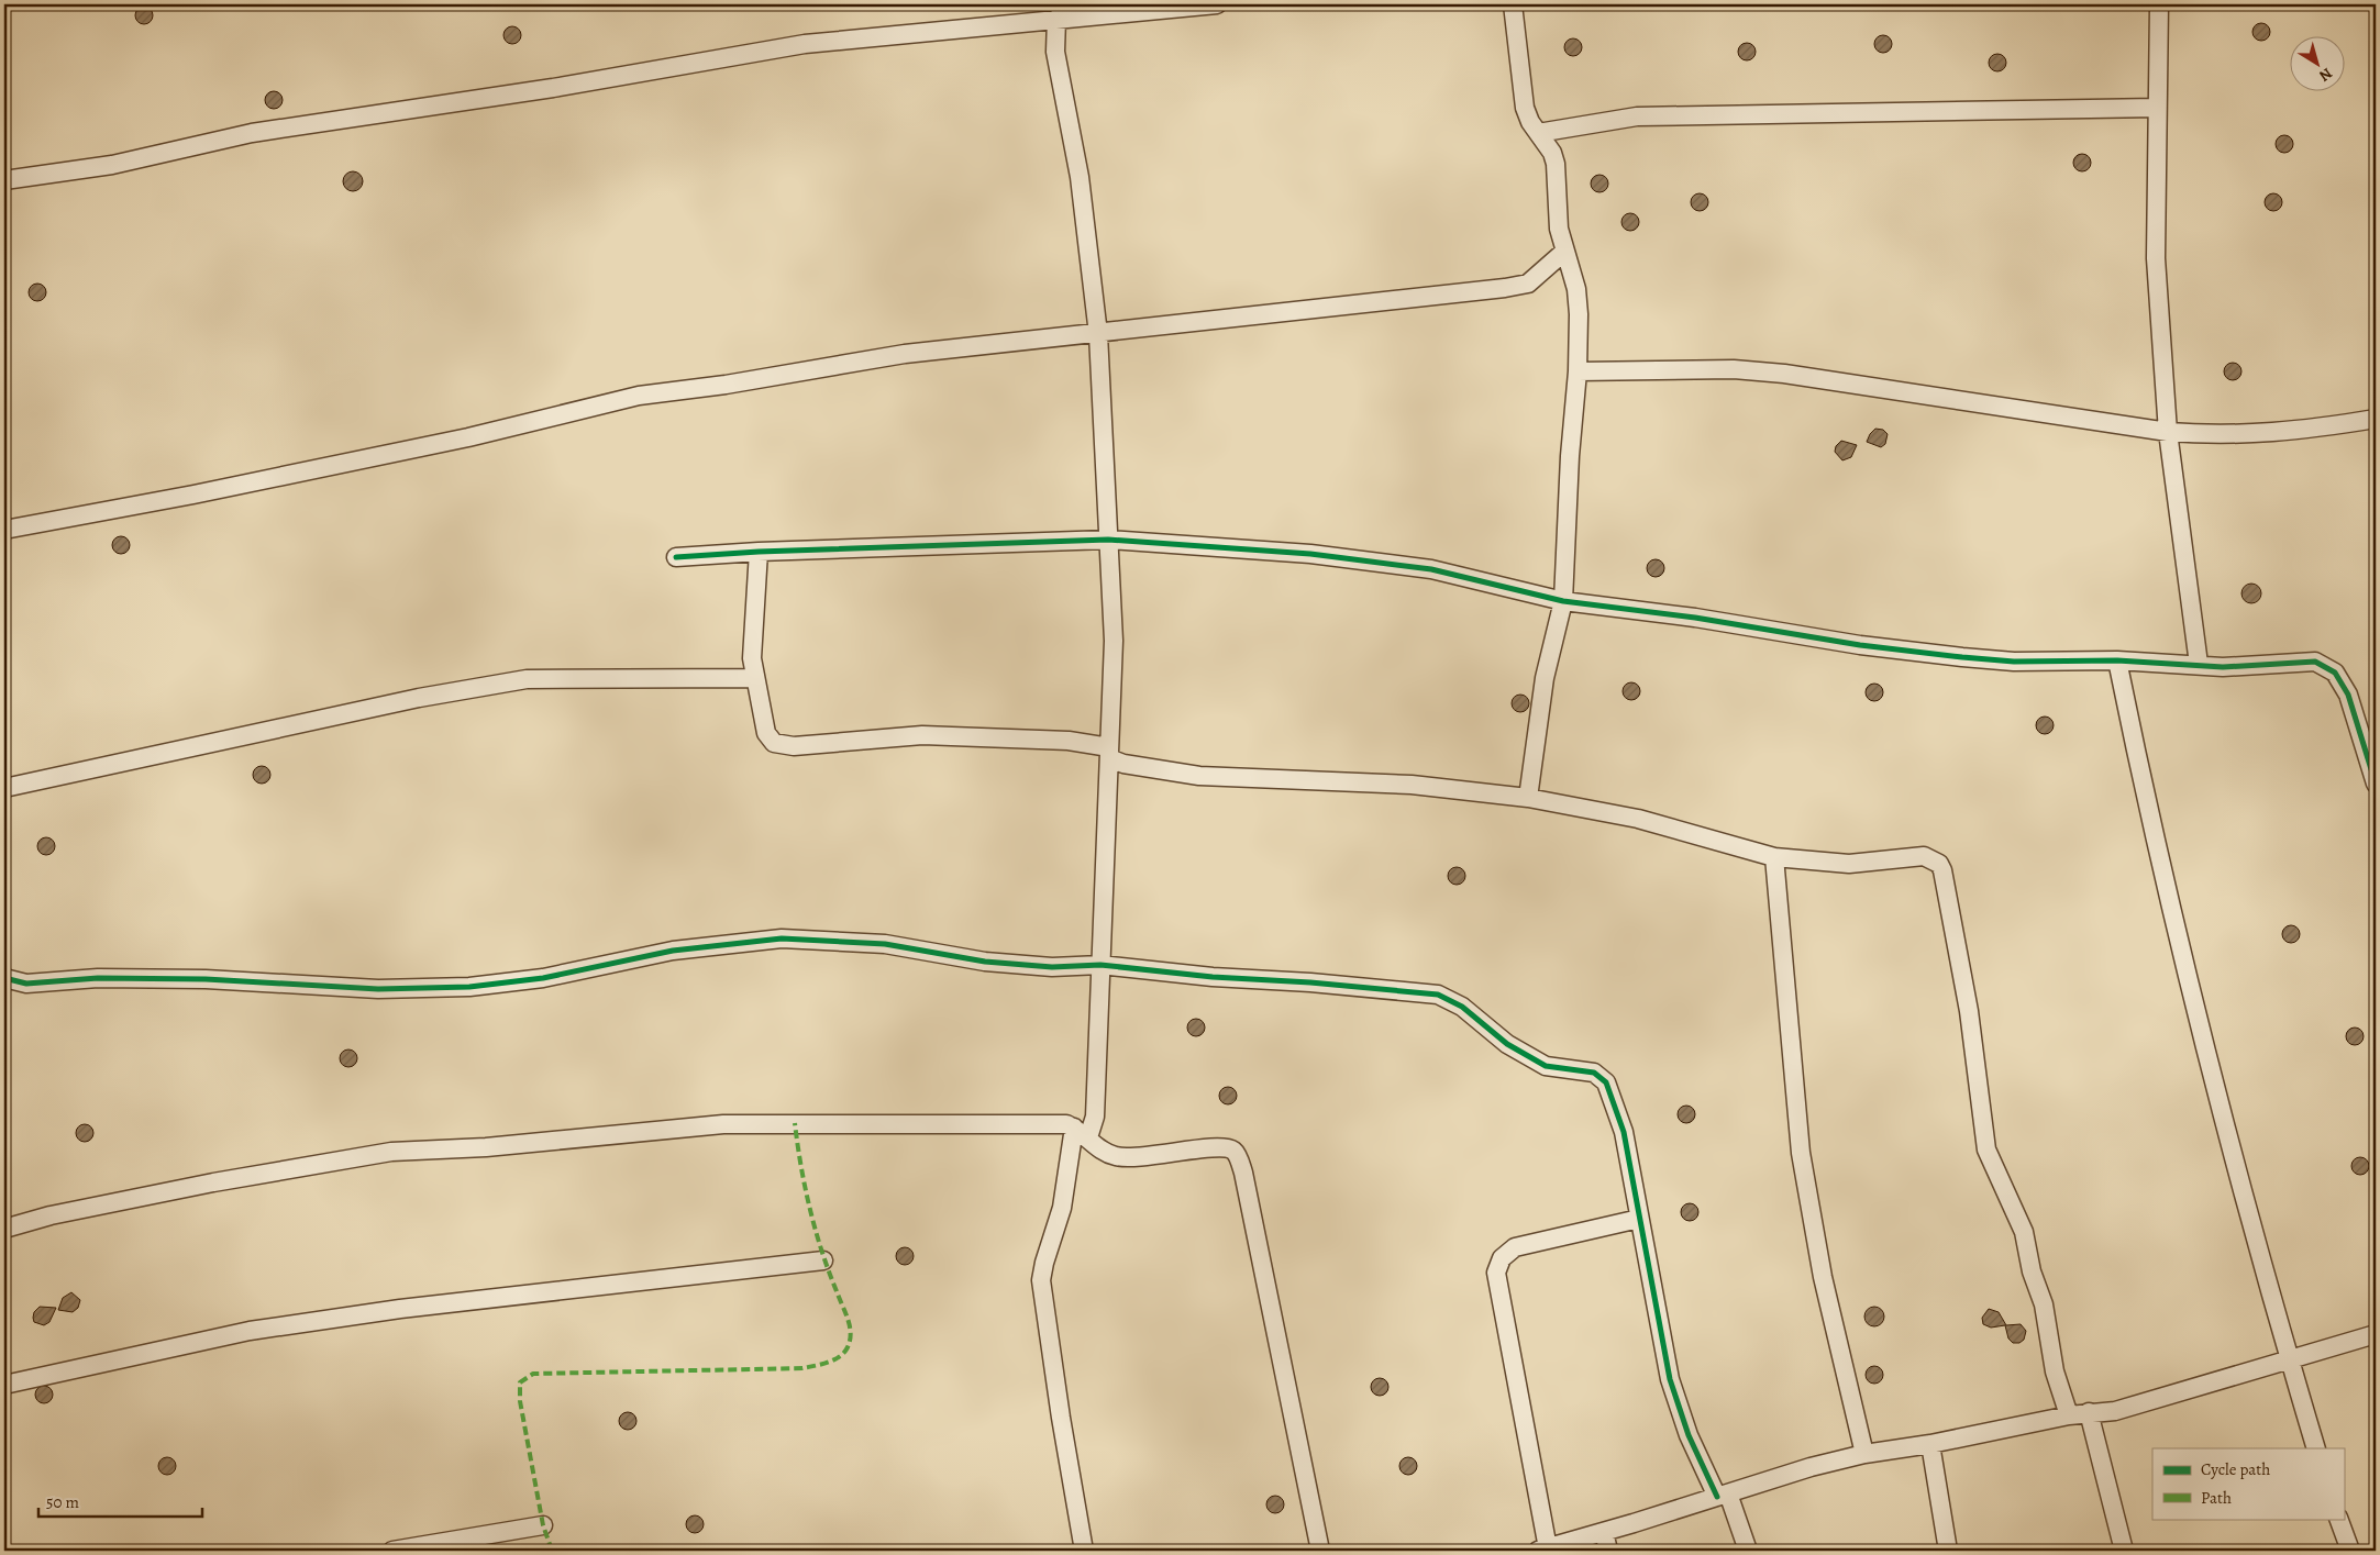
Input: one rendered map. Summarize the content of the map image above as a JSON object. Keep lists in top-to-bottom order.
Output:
{
  "legend": ["Cycle path", "Path"],
  "scale_bar": "50 m",
  "north": "bottom right"
}
